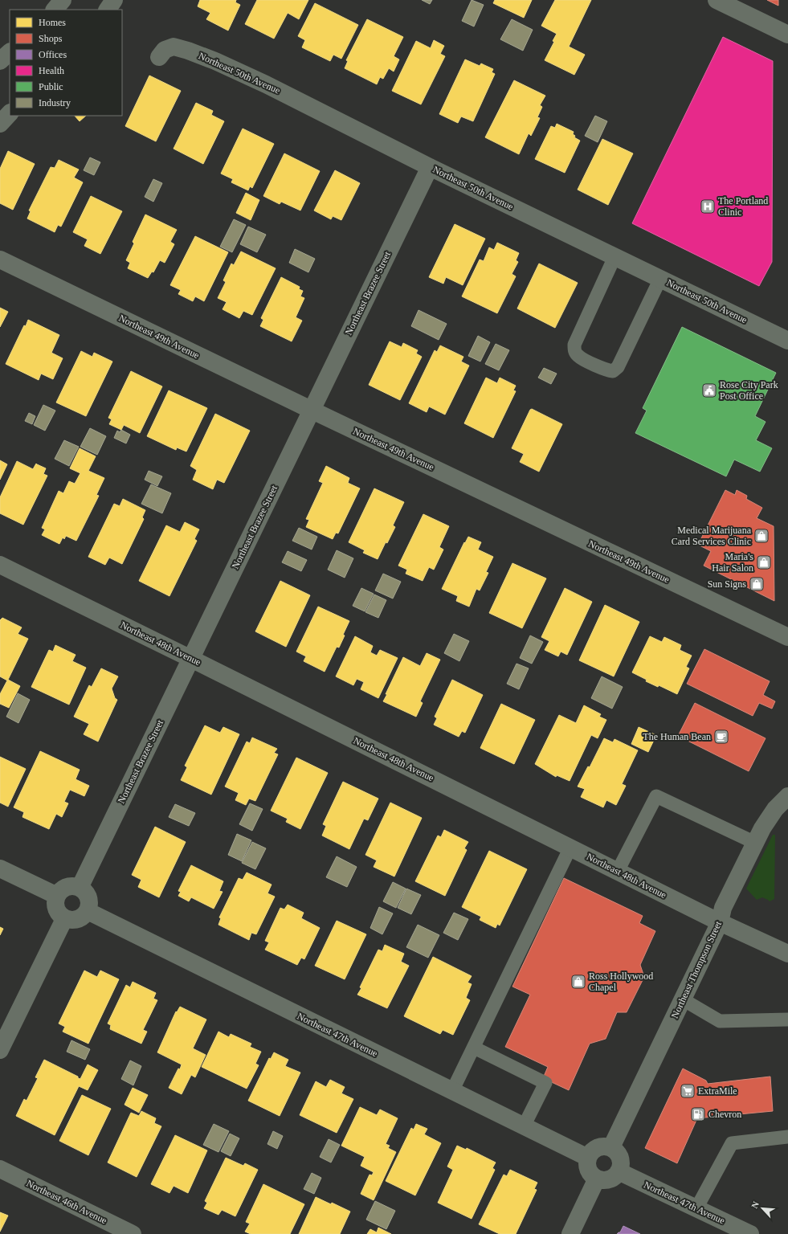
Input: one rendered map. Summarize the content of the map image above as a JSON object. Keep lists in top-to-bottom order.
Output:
{
  "streets": {
    "street": [
      "Northeast 50th Avenue",
      "Northeast Brazee Street",
      "Northeast 49th Avenue",
      "Northeast 48th Avenue",
      "Northeast Thompson Street",
      "Northeast 47th Avenue",
      "Northeast 46th Avenue"
    ]
  },
  "crossings": [
    ["Northeast 50th Avenue", "Northeast Brazee Street"],
    ["Northeast Brazee Street", "Northeast 49th Avenue"],
    ["Northeast Brazee Street", "Northeast 48th Avenue"],
    ["Northeast Brazee Street", "Northeast 47th Avenue"],
    ["Northeast 48th Avenue", "Northeast Thompson Street"],
    ["Northeast Thompson Street", "Northeast 47th Avenue"]
  ],
  "places": {
    "hospital": ["The Portland Clinic"],
    "public building": ["Rose City Park Post Office"],
    "shop": [
      "Medical Marijuana Card Services Clinic",
      "Maria's Hair Salon",
      "Sun Signs",
      "Ross Hollywood Chapel"
    ],
    "cafe": ["The Human Bean"],
    "supermarket": ["ExtraMile"],
    "fuel station": ["Chevron"]
  },
  "legend": [
    "Homes",
    "Shops",
    "Offices",
    "Health",
    "Public",
    "Industry"
  ],
  "north": "top left"
}
